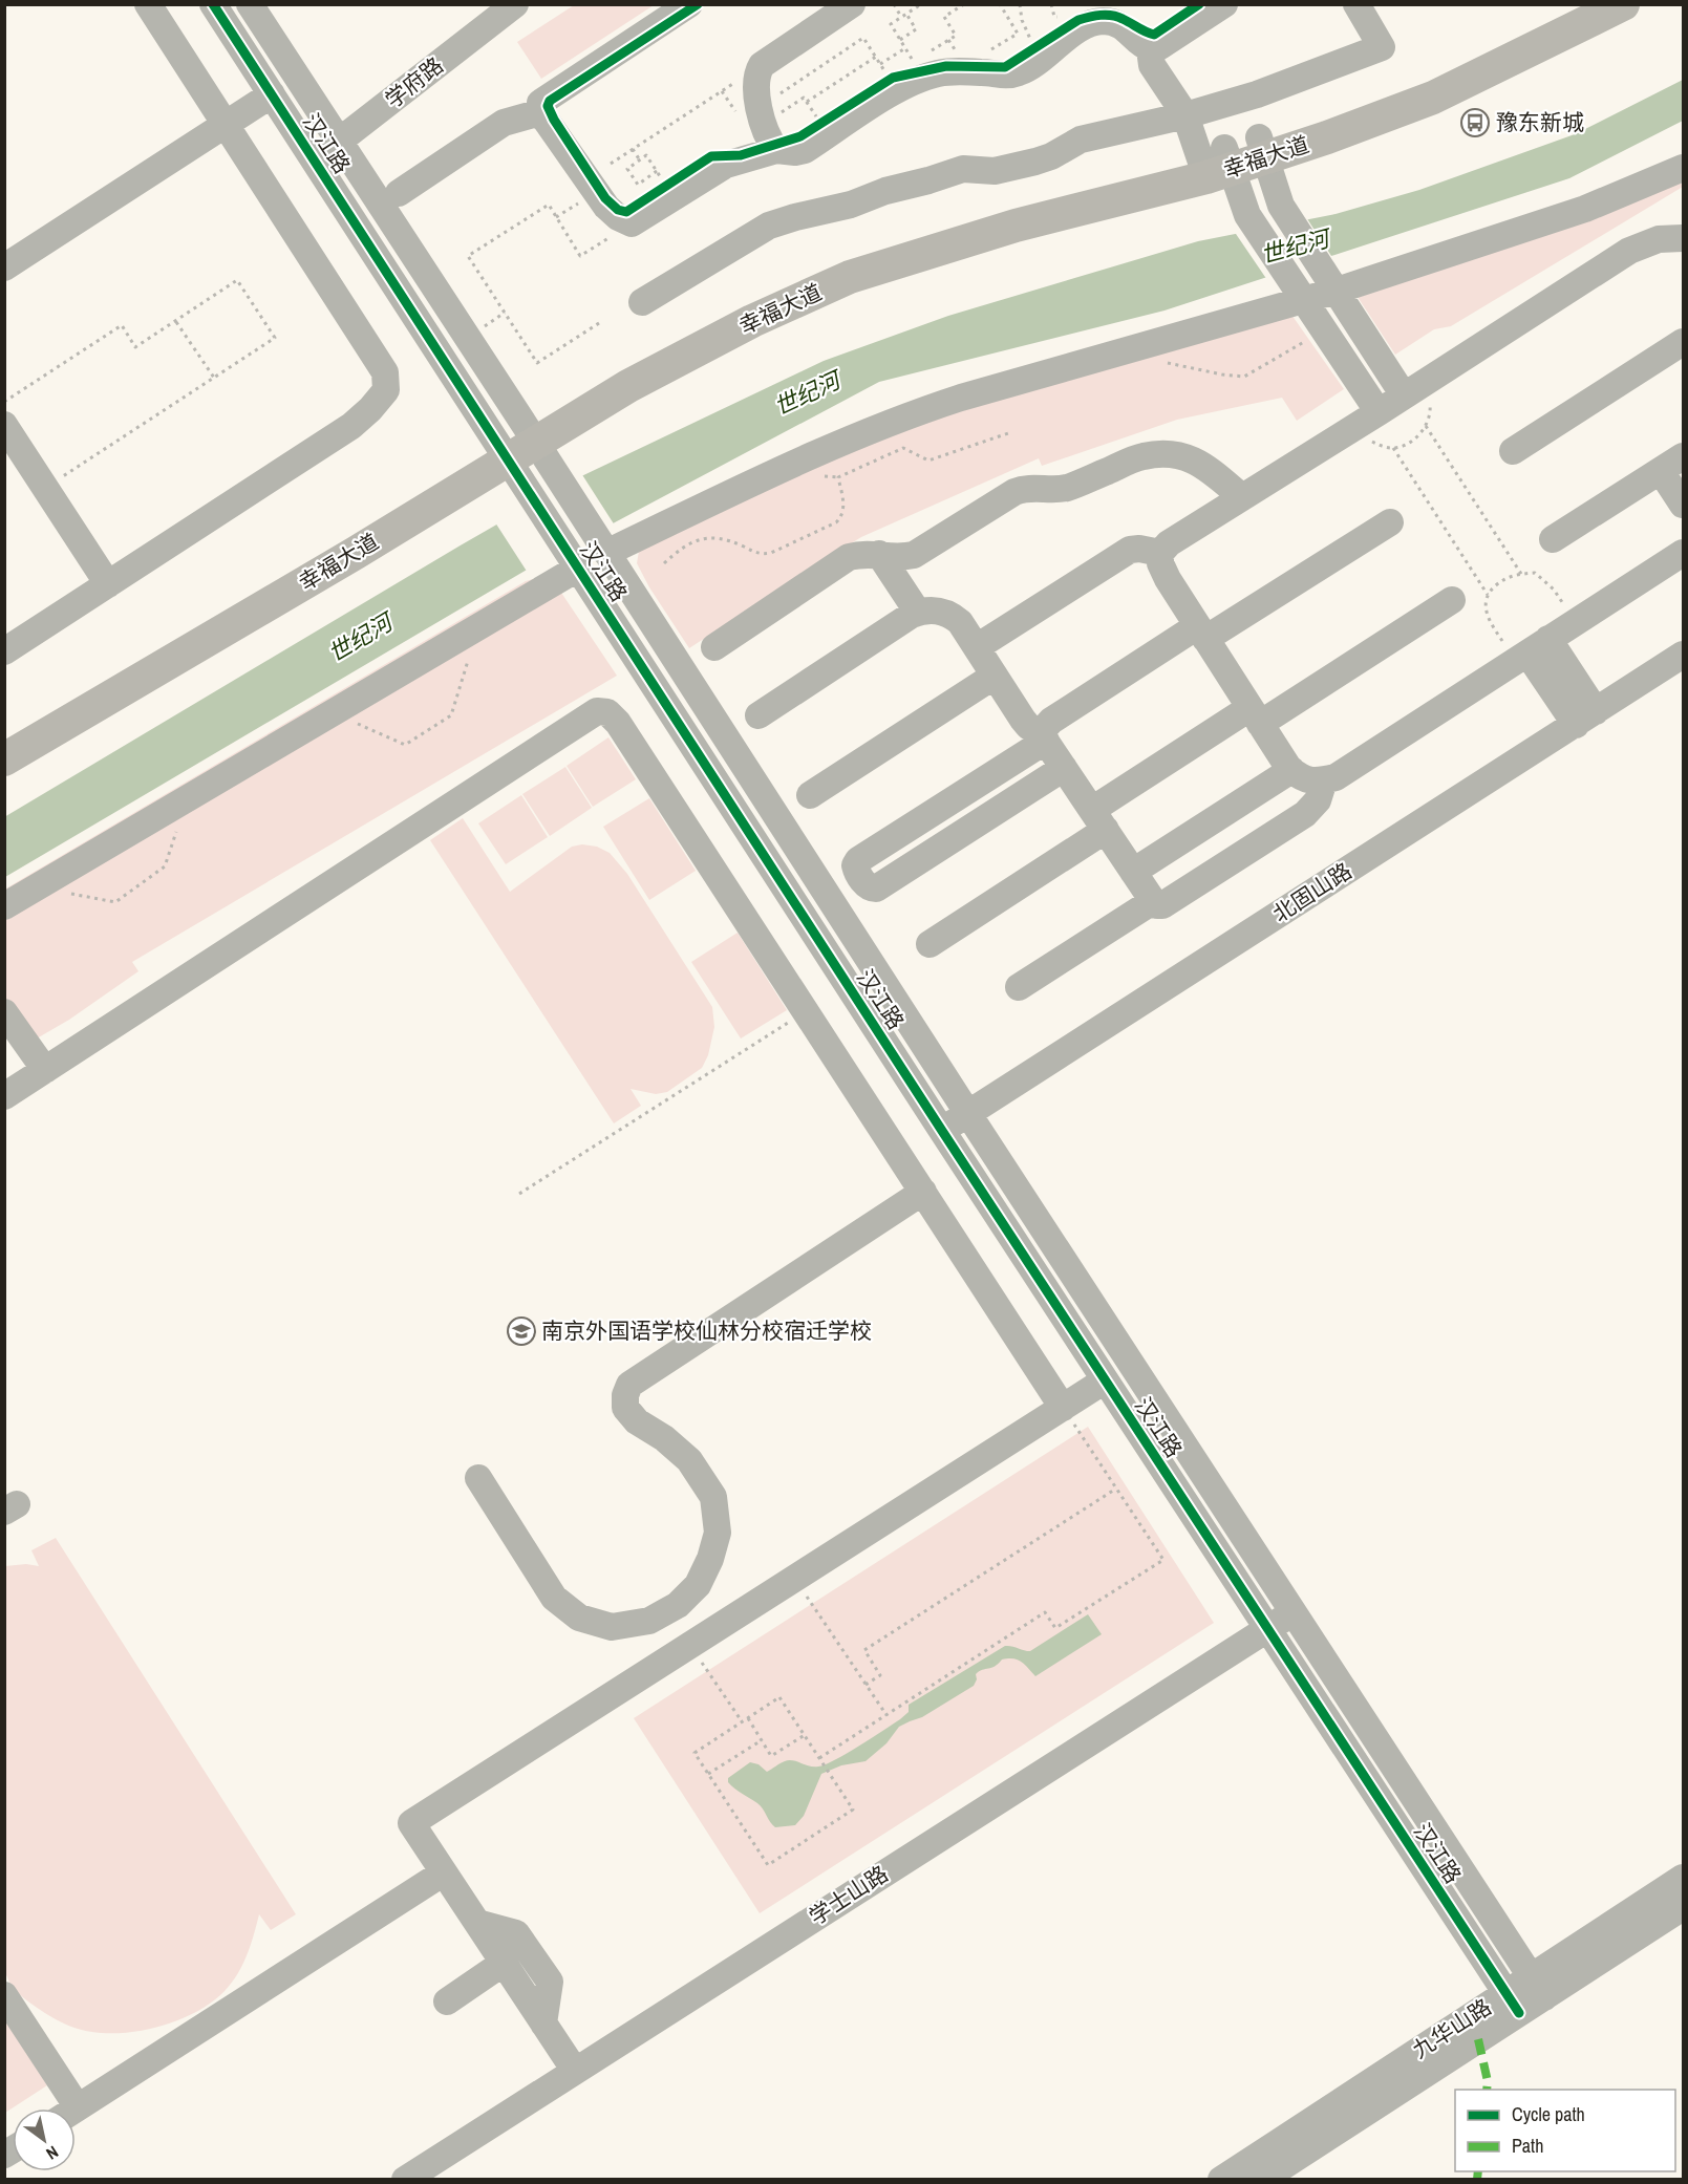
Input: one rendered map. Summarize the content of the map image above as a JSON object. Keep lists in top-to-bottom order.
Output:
{
  "streets": {
    "main road": ["幸福大道"],
    "street": [
      "学府路",
      "汉江路",
      "北固山路",
      "学士山路",
      "九华山路"
    ]
  },
  "crossings": [
    ["学府路", "汉江路"],
    ["汉江路", "幸福大道"],
    ["汉江路", "北固山路"],
    ["汉江路", "学士山路"],
    ["汉江路", "九华山路"]
  ],
  "water": ["世纪河"],
  "places": {
    "bus stop": ["豫东新城"],
    "school or university": ["南京外国语学校仙林分校宿迁学校"]
  },
  "legend": ["Cycle path", "Path"],
  "north": "bottom right"
}
